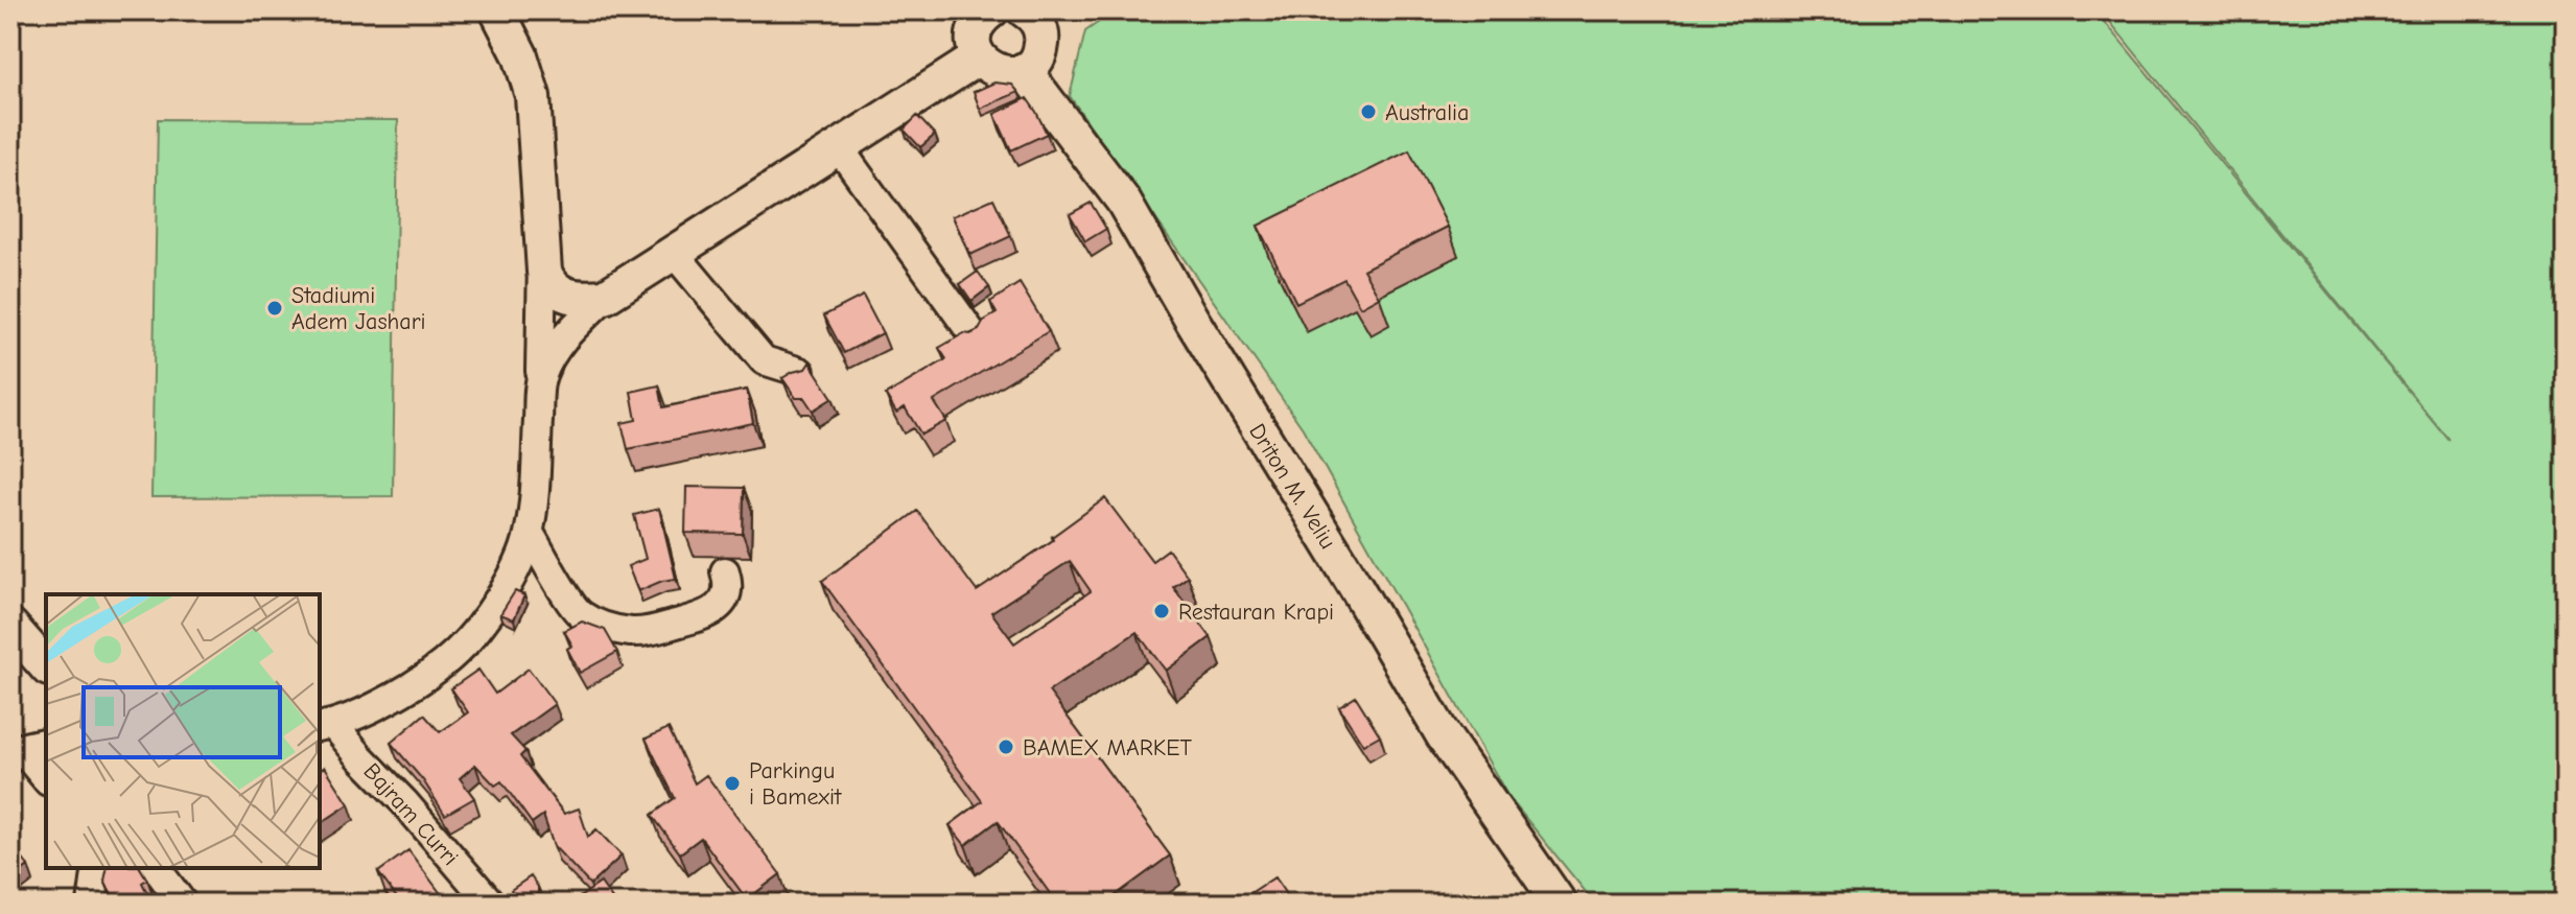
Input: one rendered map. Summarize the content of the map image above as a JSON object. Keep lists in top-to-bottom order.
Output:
{
  "streets": {
    "street": ["Driton M. Veliu", "Bajram Curri"]
  },
  "places": [
    "Australia",
    "Stadiumi Adem Jashari",
    "Restauran Krapi",
    "BAMEX MARKET",
    "Parkingu i Bamexit"
  ]
}
